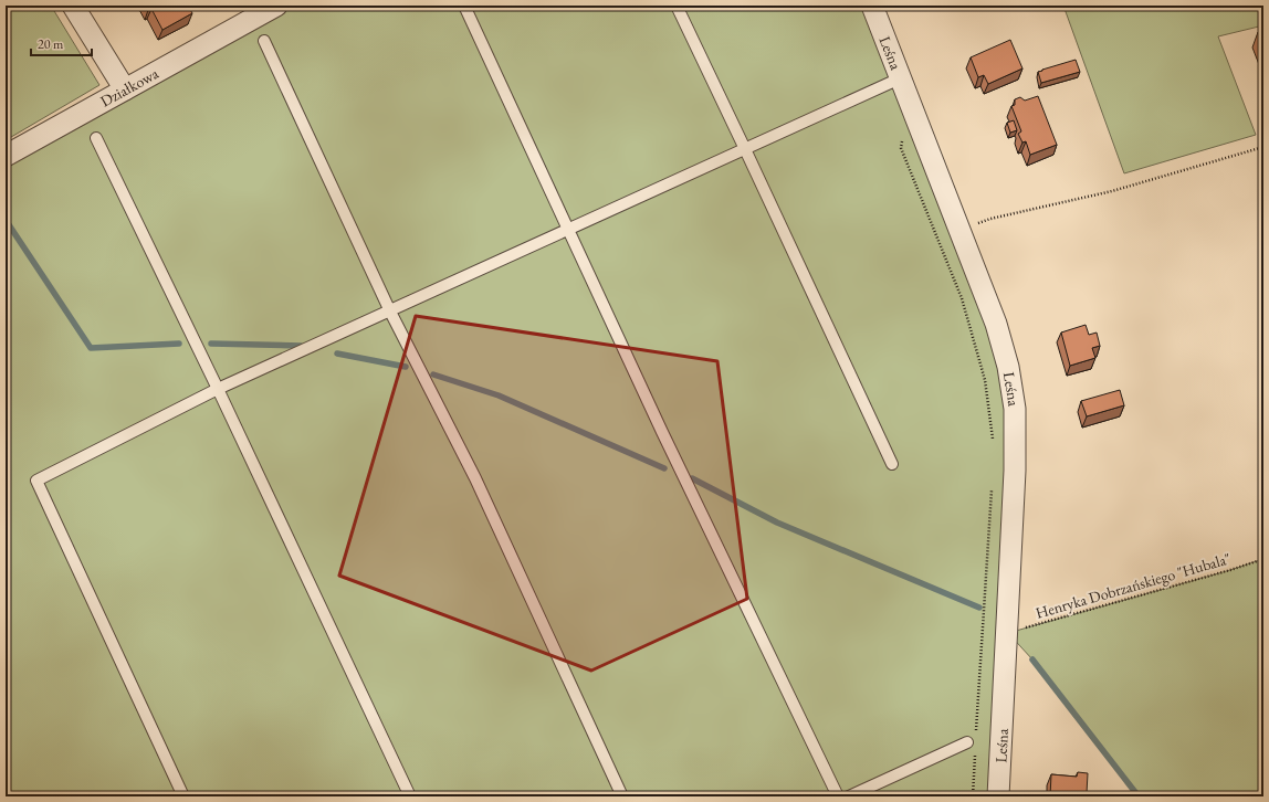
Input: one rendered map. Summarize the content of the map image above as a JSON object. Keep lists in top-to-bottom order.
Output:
{
  "streets": {
    "street": ["Leśna", "Działkowa"],
    "path": ["Henryka Dobrzańskiego \"Hubala\""]
  },
  "crossings": [
    ["Leśna", "Henryka Dobrzańskiego \"Hubala\""]
  ],
  "scale_bar": "20 m"
}
